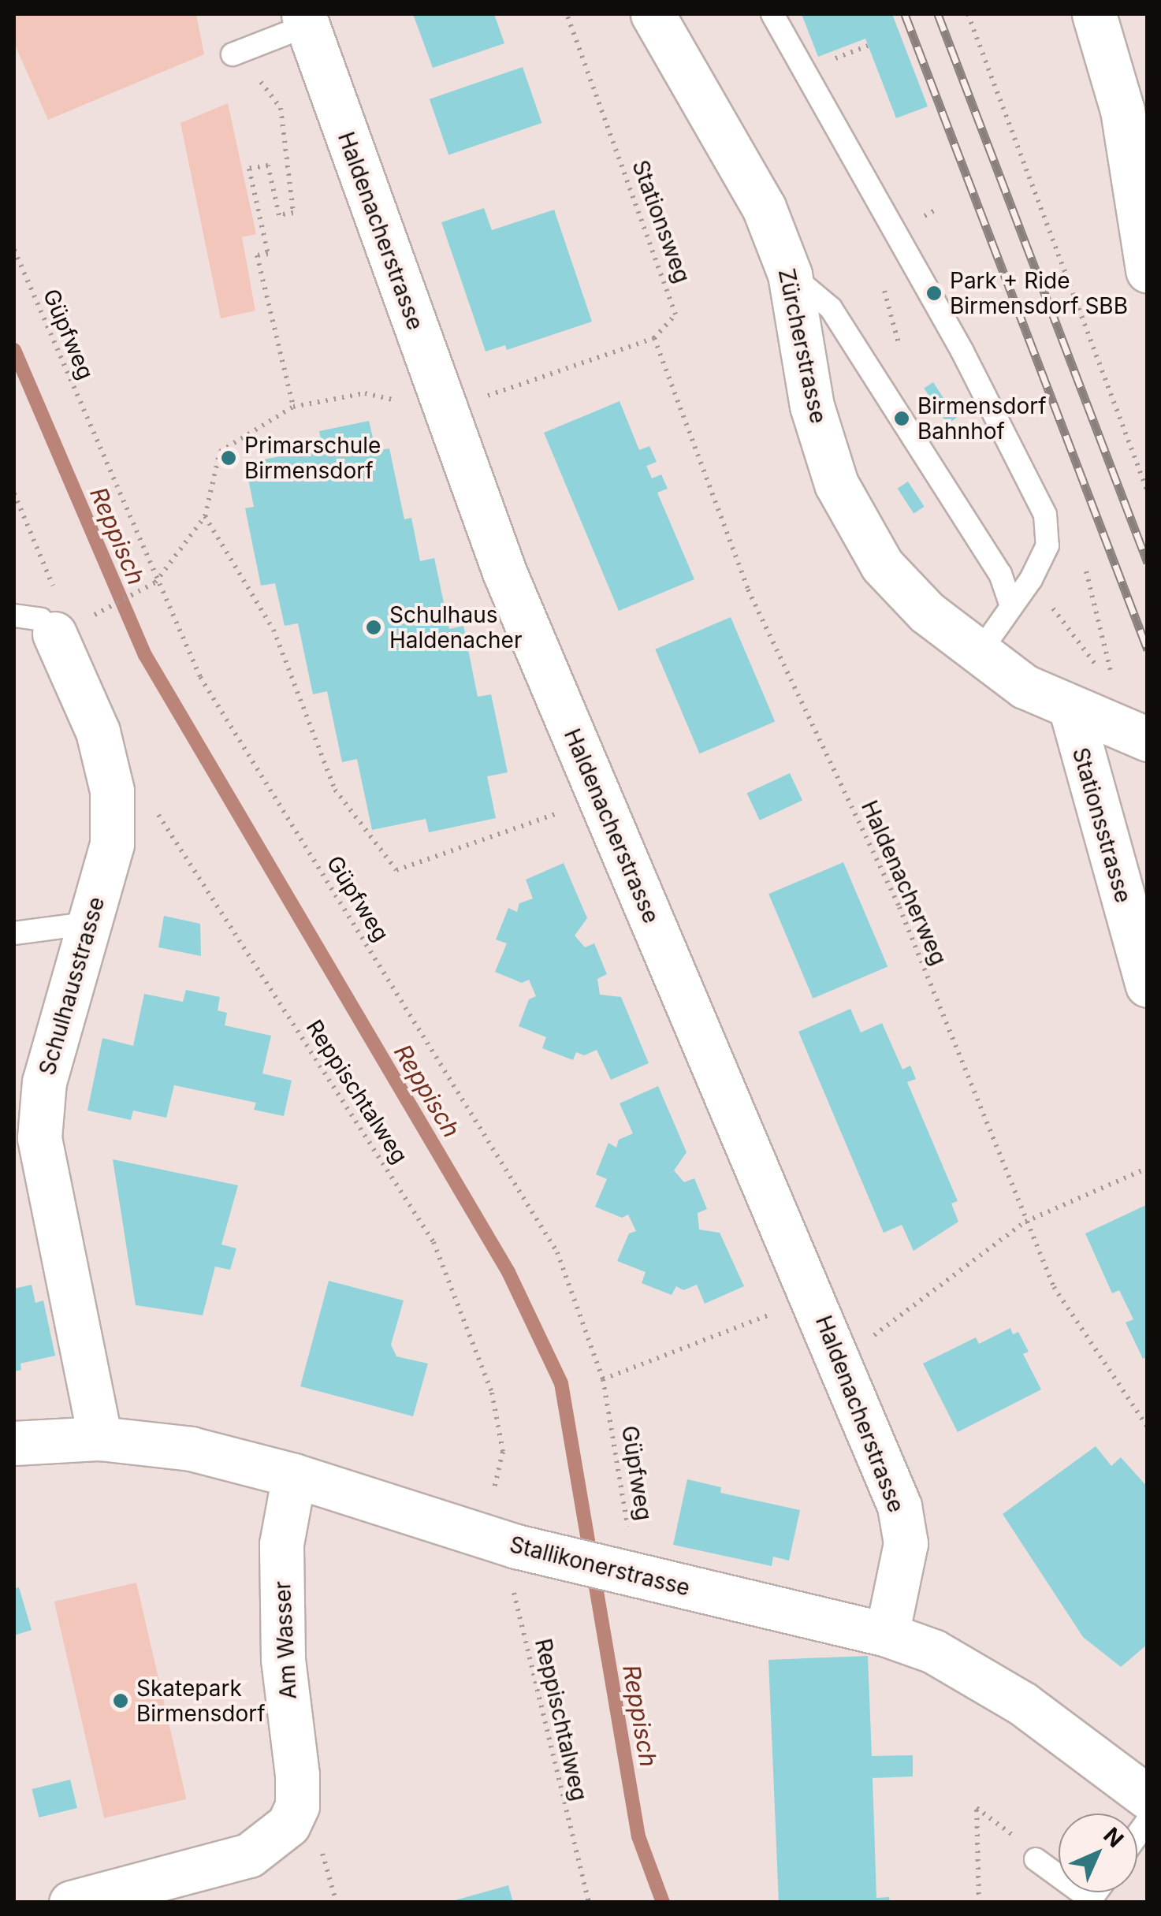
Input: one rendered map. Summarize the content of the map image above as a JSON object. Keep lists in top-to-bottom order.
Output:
{
  "streets": {
    "street": [
      "Haldenacherstrasse",
      "Zürcherstrasse",
      "Stationsstrasse",
      "Schulhausstrasse",
      "Stallikonerstrasse",
      "Am Wasser"
    ],
    "path": [
      "Stationsweg",
      "Güpfweg",
      "Haldenacherweg",
      "Reppischtalweg"
    ]
  },
  "crossings": [
    ["Stationsweg", "Haldenacherweg"],
    ["Haldenacherstrasse", "Stallikonerstrasse"],
    ["Güpfweg", "Stallikonerstrasse"],
    ["Zürcherstrasse", "Stationsstrasse"],
    ["Schulhausstrasse", "Stallikonerstrasse"],
    ["Reppischtalweg", "Stallikonerstrasse"],
    ["Stallikonerstrasse", "Am Wasser"]
  ],
  "water": ["Reppisch"],
  "places": [
    "Park + Ride Birmensdorf SBB",
    "Birmensdorf Bahnhof",
    "Primarschule Birmensdorf",
    "Schulhaus Haldenacher",
    "Skatepark Birmensdorf"
  ],
  "north": "top right"
}
